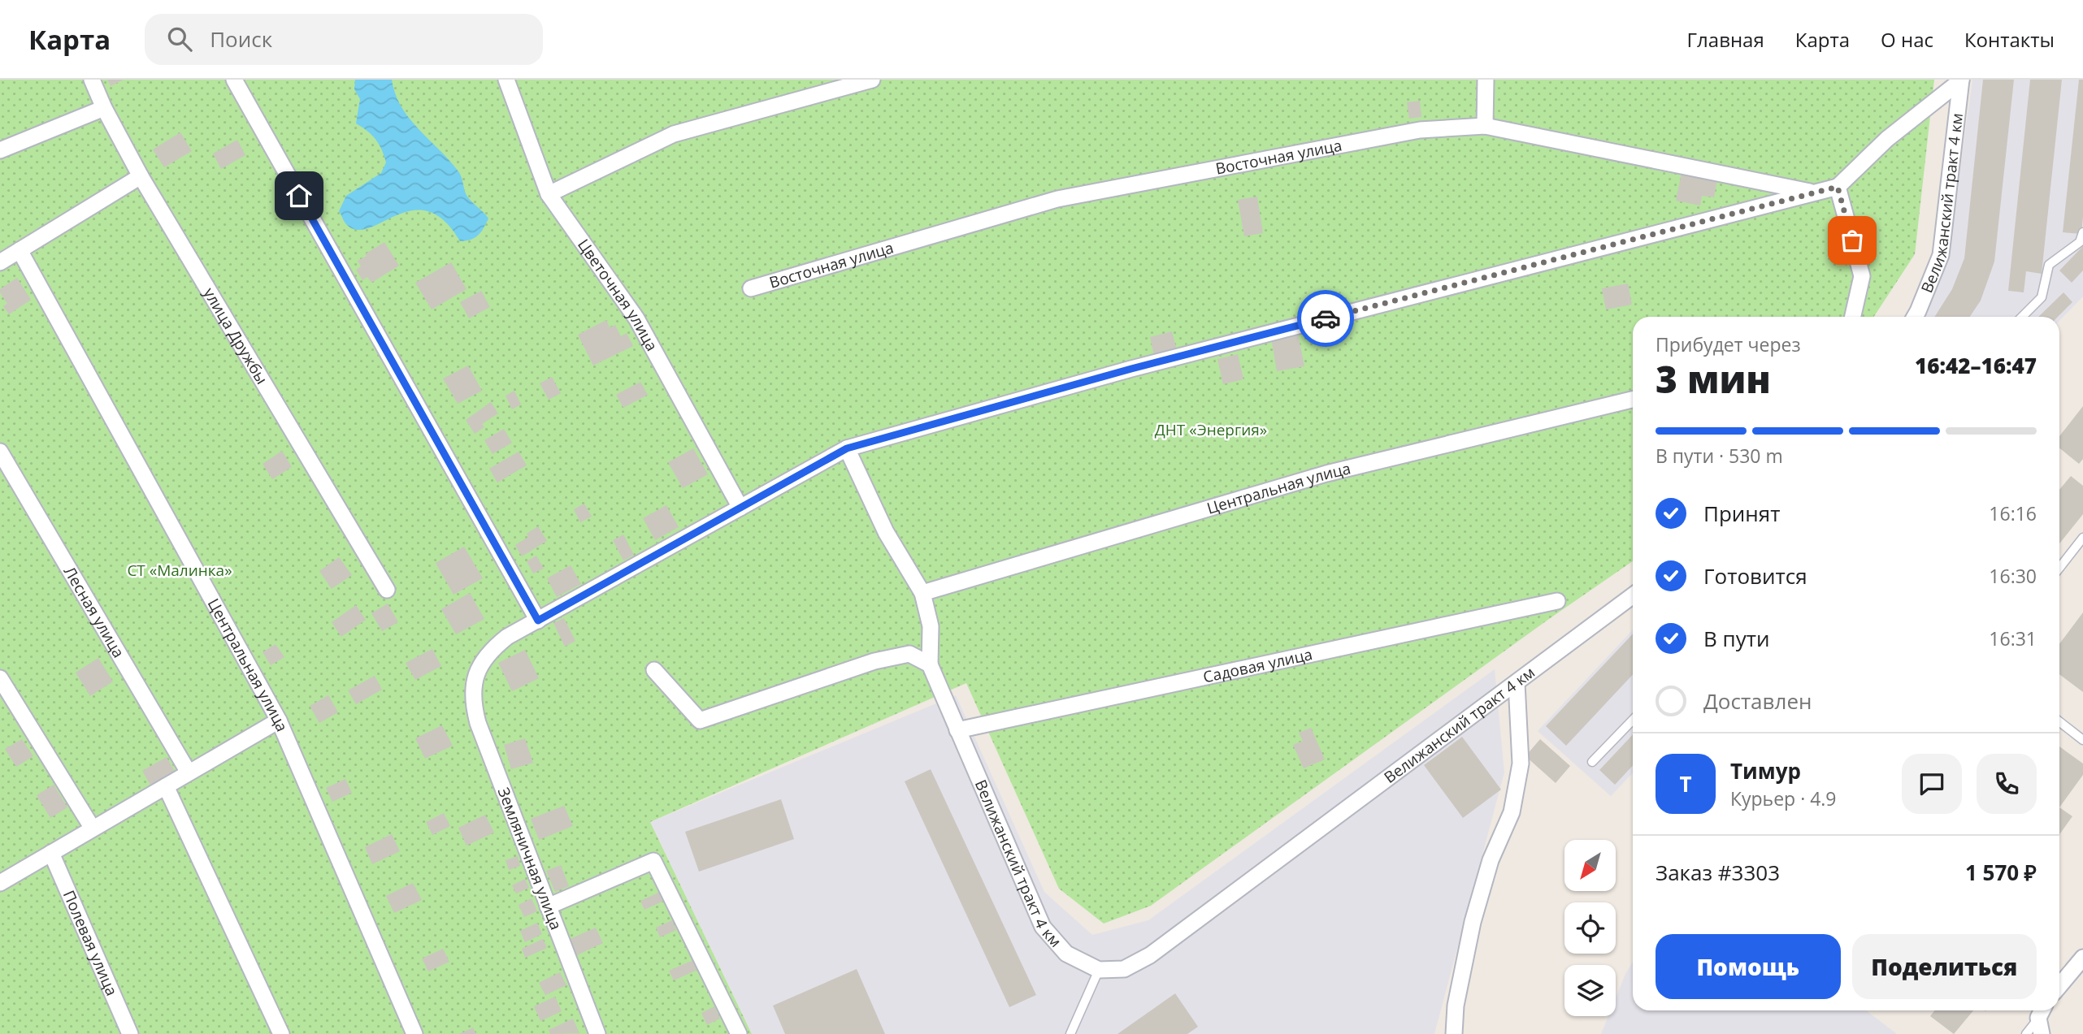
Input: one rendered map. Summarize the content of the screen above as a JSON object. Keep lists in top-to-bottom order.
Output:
{
  "streets": {
    "street": [
      "Восточная улица",
      "Велижанский тракт 4 км",
      "Цветочная улица",
      "улица Дружбы",
      "Центральная улица",
      "Лесная улица",
      "Садовая улица",
      "Земляничная улица",
      "Полевая улица"
    ]
  },
  "crossings": [
    ["Велижанский тракт 4 км", "Садовая улица"]
  ],
  "parks": ["ДНТ «Энергия»", "CТ «Малинка»"],
  "north": "bottom left",
  "page": {
    "header": "Карта",
    "search": "Поиск",
    "nav": [
      "Главная",
      "Карта",
      "О нас",
      "Контакты"
    ],
    "heading": ["3 мин", "Прибудет через", "16:42–16:47"],
    "panel": [
      "Тимур",
      "Курьер · 4.9",
      "Заказ #3303",
      "1 570 ₽"
    ],
    "bar": "В пути · 530 m",
    "list": [
      ["Принят", "16:16"],
      ["Готовится", "16:30"],
      ["В пути", "16:31"],
      "Доставлен"
    ],
    "round": "Т",
    "buttons": ["Помощь", "Поделиться"]
  }
}
